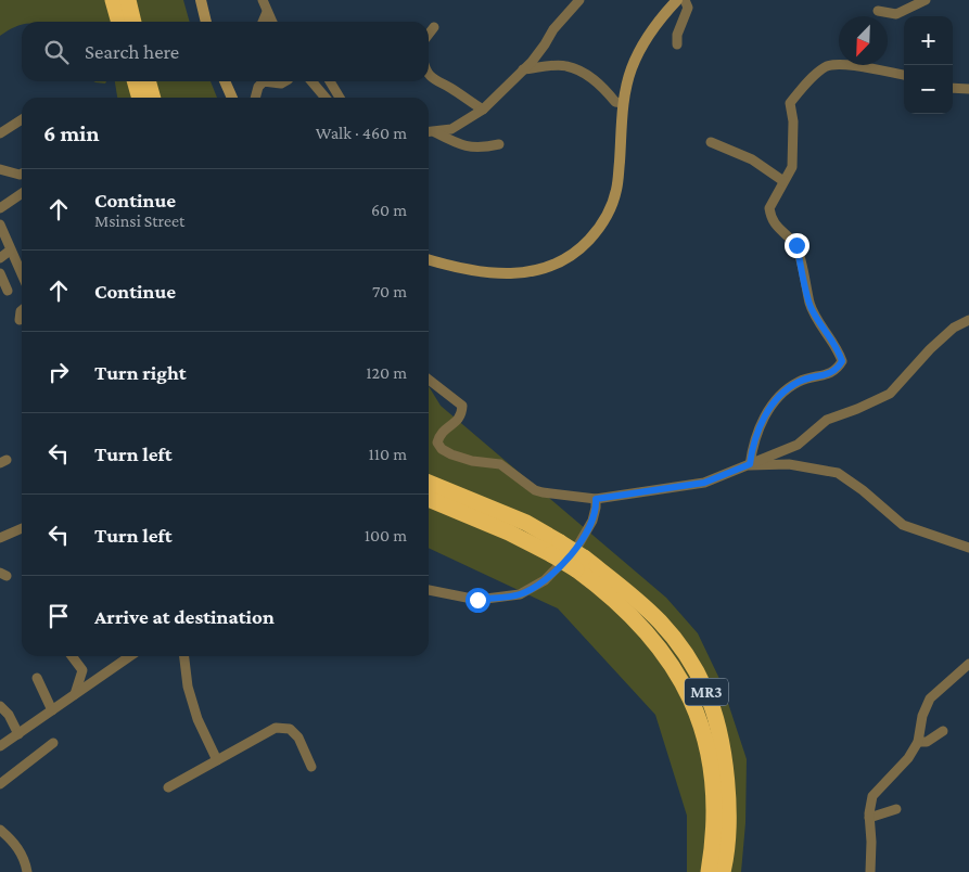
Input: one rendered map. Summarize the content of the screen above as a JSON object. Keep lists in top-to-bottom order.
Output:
{
  "streets": {
    "highway": ["MR3"]
  },
  "north": "bottom left",
  "page": {
    "map_buttons": ["+", "−"],
    "search": "Search here",
    "heading": ["6 min", "Walk · 460 m"],
    "list": [
      ["Continue", "Msinsi Street", "60 m"],
      ["Continue", "70 m"],
      ["Turn right", "120 m"],
      ["Turn left", "110 m"],
      ["Turn left", "100 m"],
      "Arrive at destination"
    ]
  }
}
